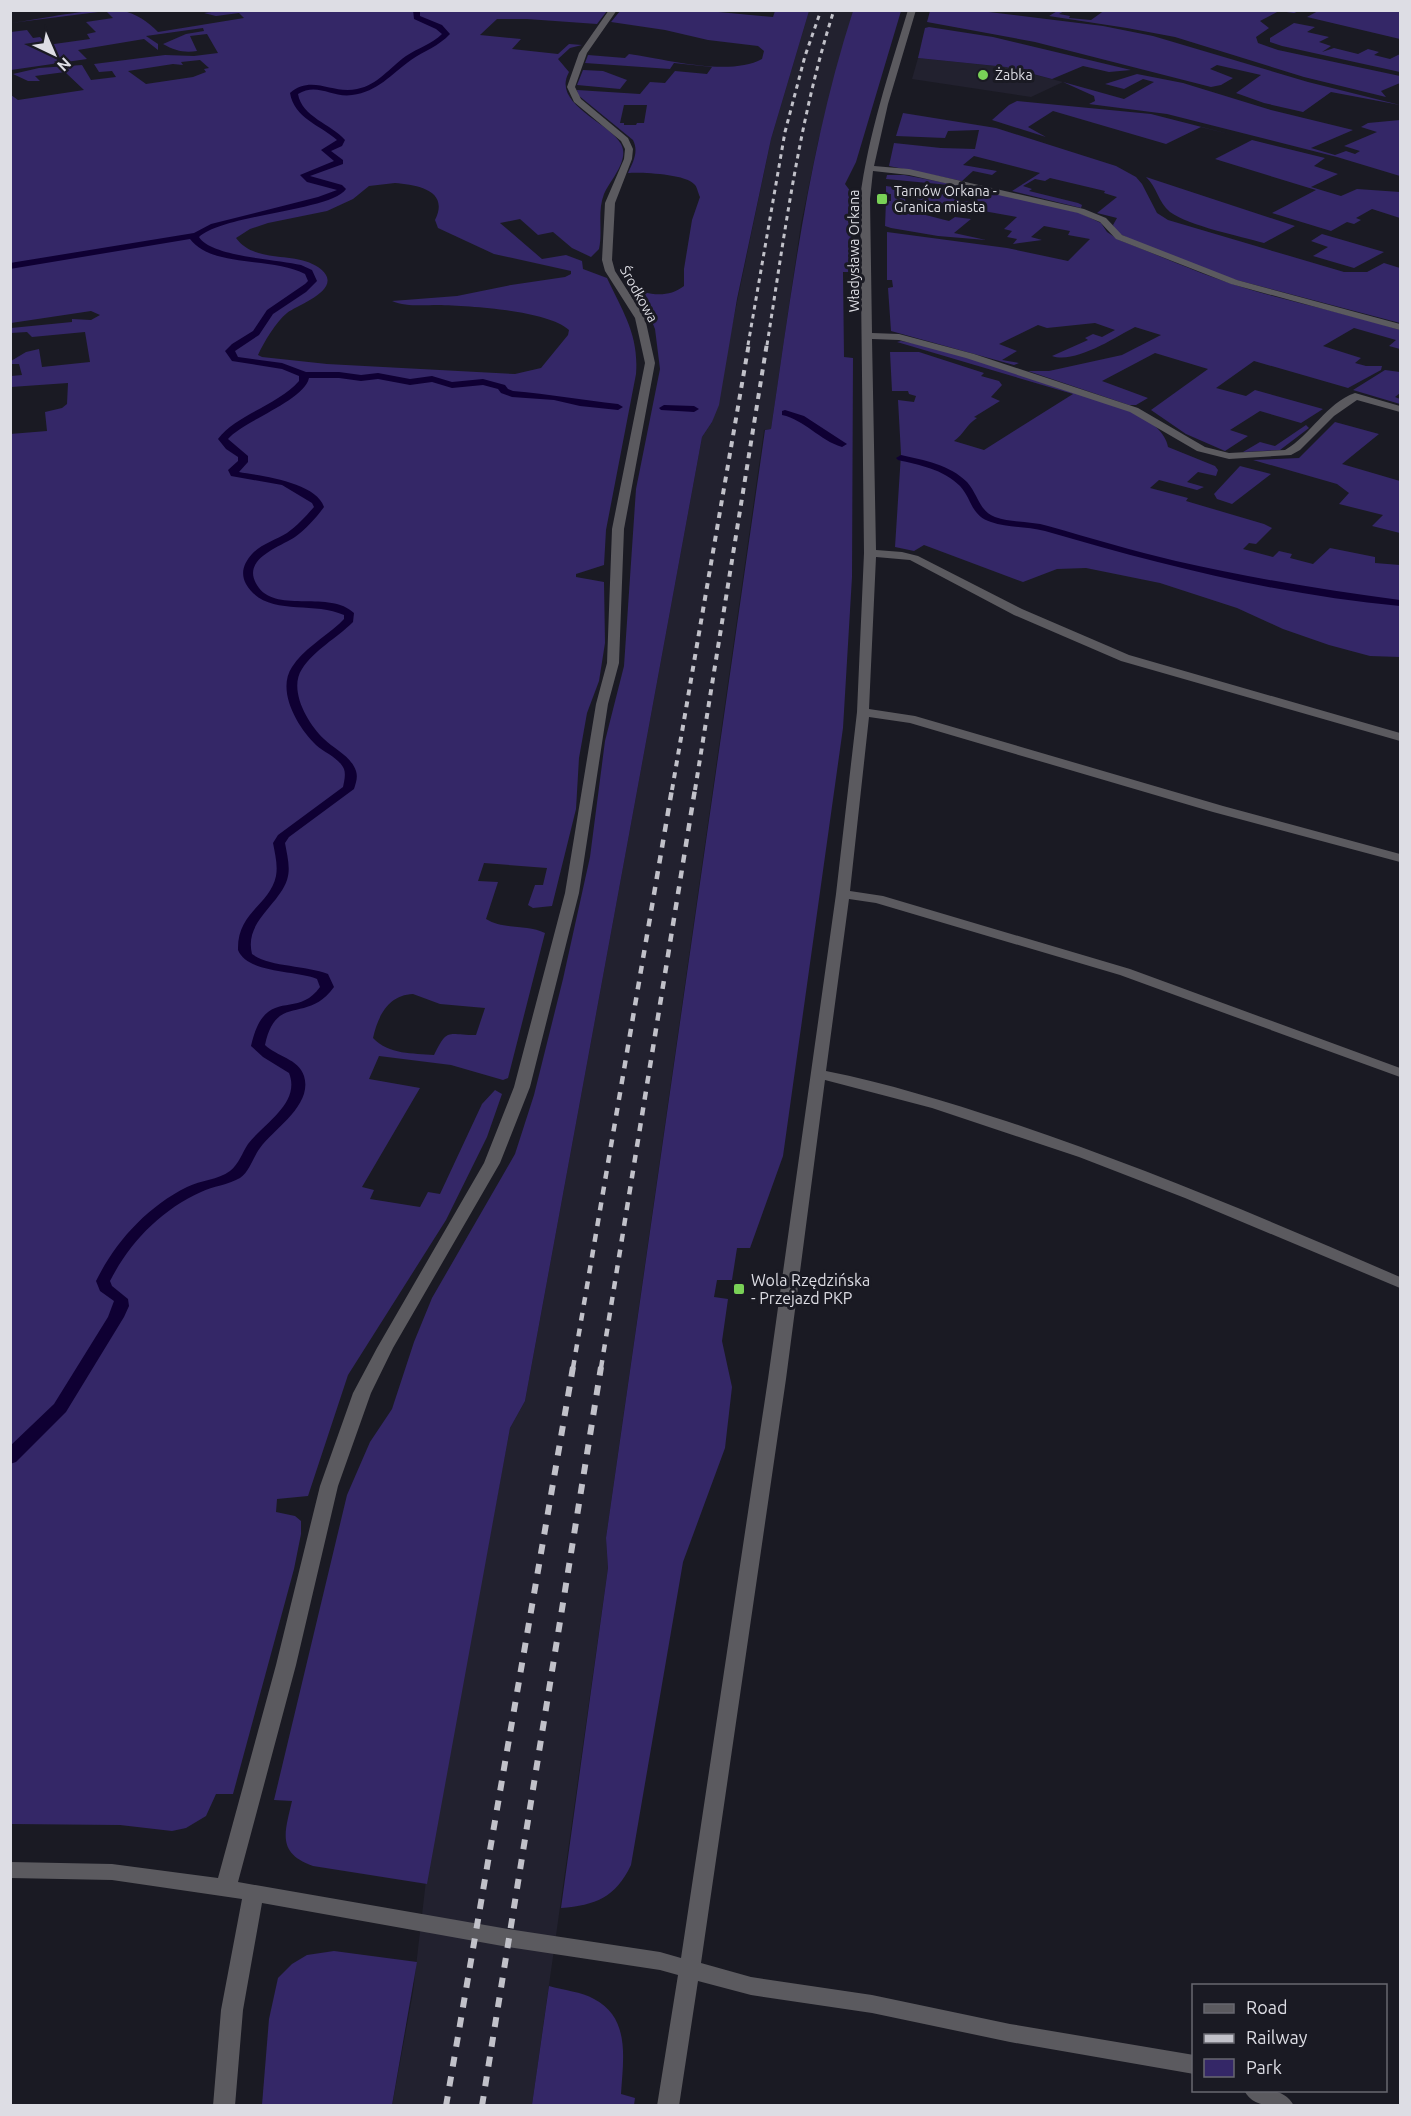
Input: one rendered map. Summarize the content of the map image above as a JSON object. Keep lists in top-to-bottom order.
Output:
{
  "streets": {
    "street": ["Władysława Orkana", "Środkowa"]
  },
  "places": {
    "other": ["Żabka"],
    "transit": ["Tarnów Orkana - Granica miasta", "Wola Rzędzińska - Przejazd PKP"]
  },
  "legend": ["Road", "Railway", "Park"],
  "north": "bottom right"
}
